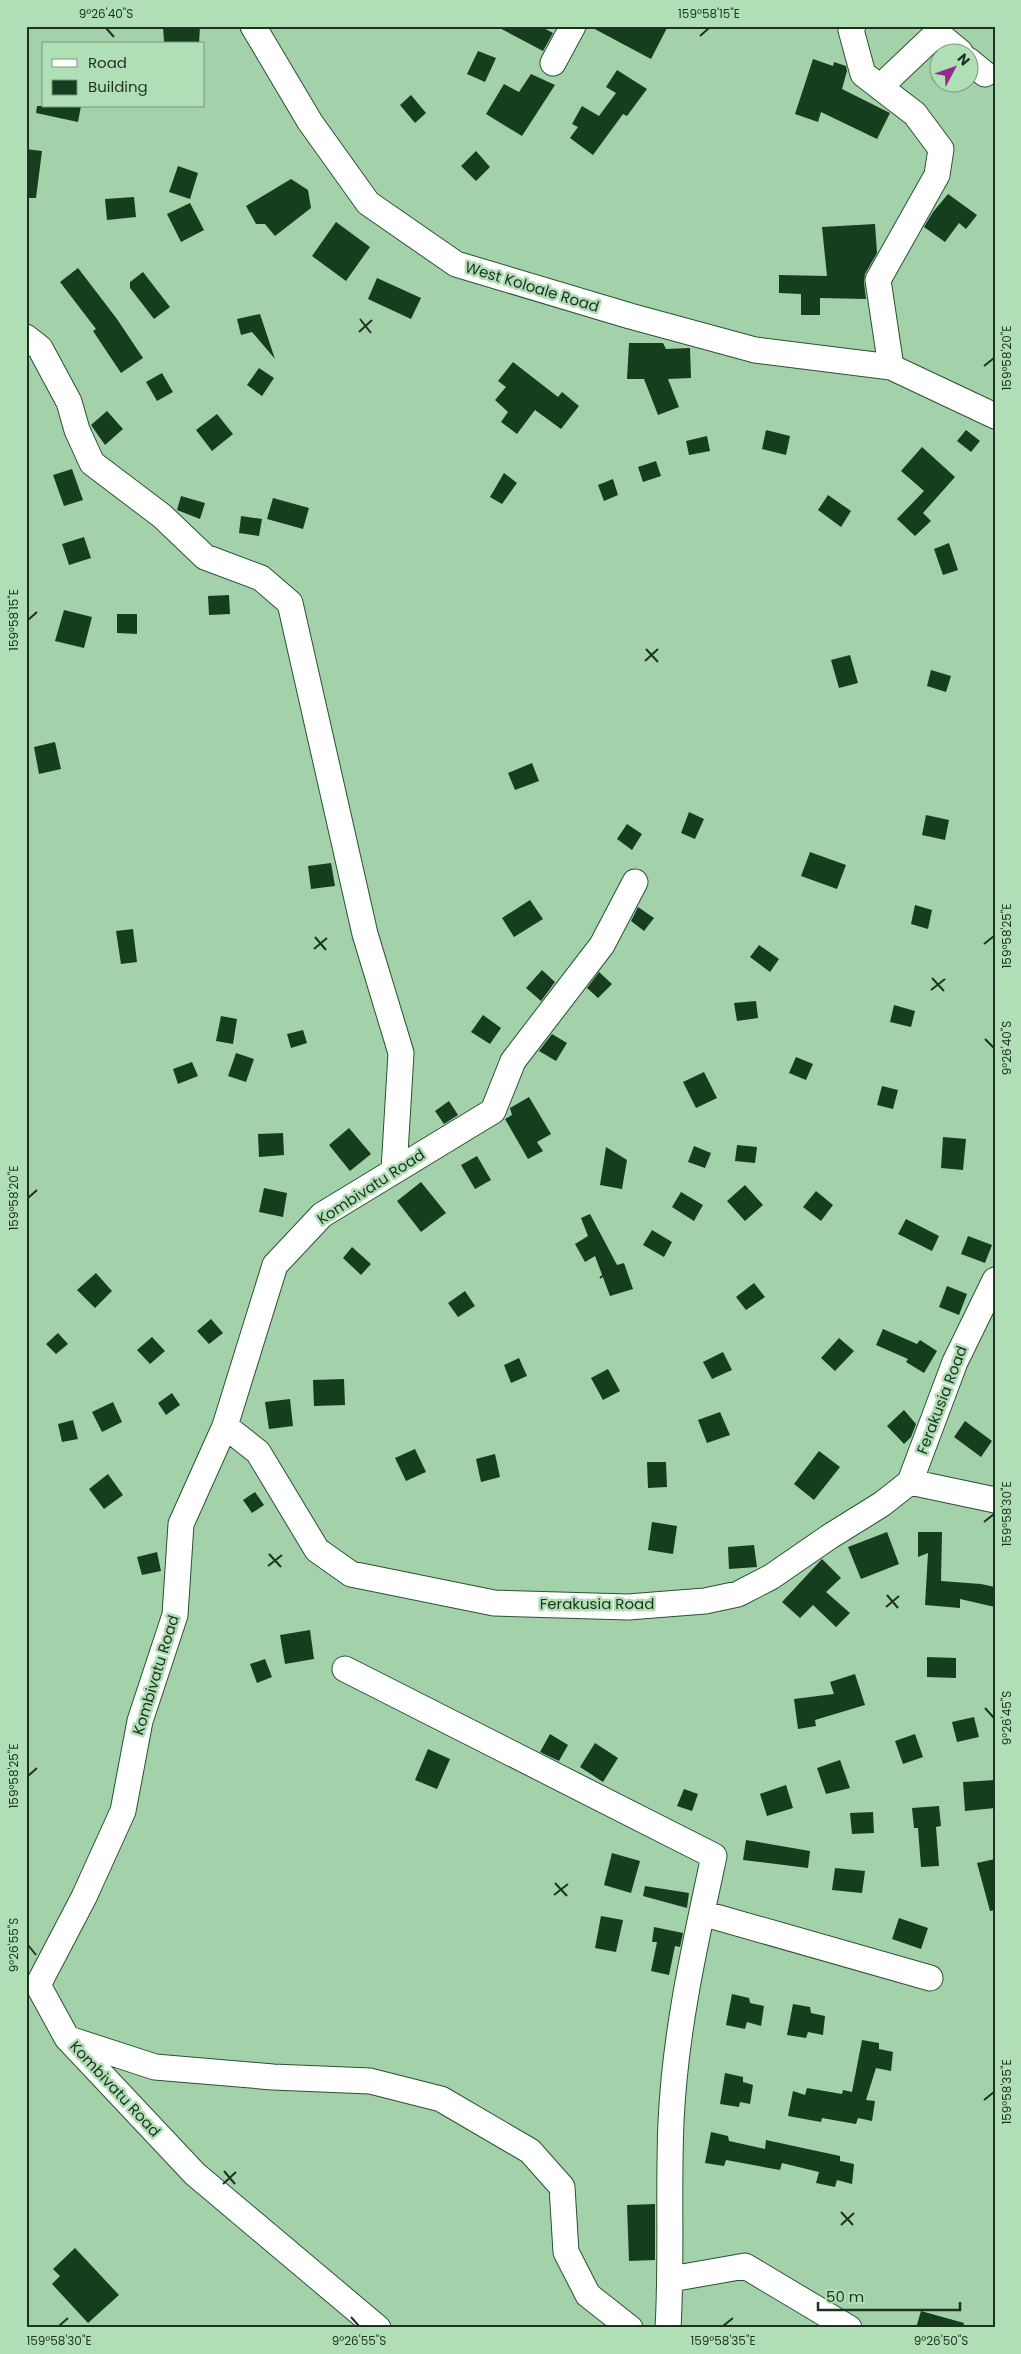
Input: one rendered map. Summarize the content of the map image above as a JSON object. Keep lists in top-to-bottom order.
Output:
{
  "streets": {
    "street": ["West Koloale Road", "Kombivatu Road", "Ferakusia Road"]
  },
  "crossings": [
    ["Kombivatu Road", "Ferakusia Road"]
  ],
  "legend": ["Road", "Building"],
  "scale_bar": "50 m",
  "north": "top right",
  "coordinates": [
    "9°26'40\"S",
    "159°58'15\"E",
    "159°58'20\"E",
    "159°58'25\"E",
    "159°58'30\"E",
    "9°26'45\"S",
    "9°26'55\"S",
    "159°58'35\"E",
    "9°26'50\"S"
  ]
}
